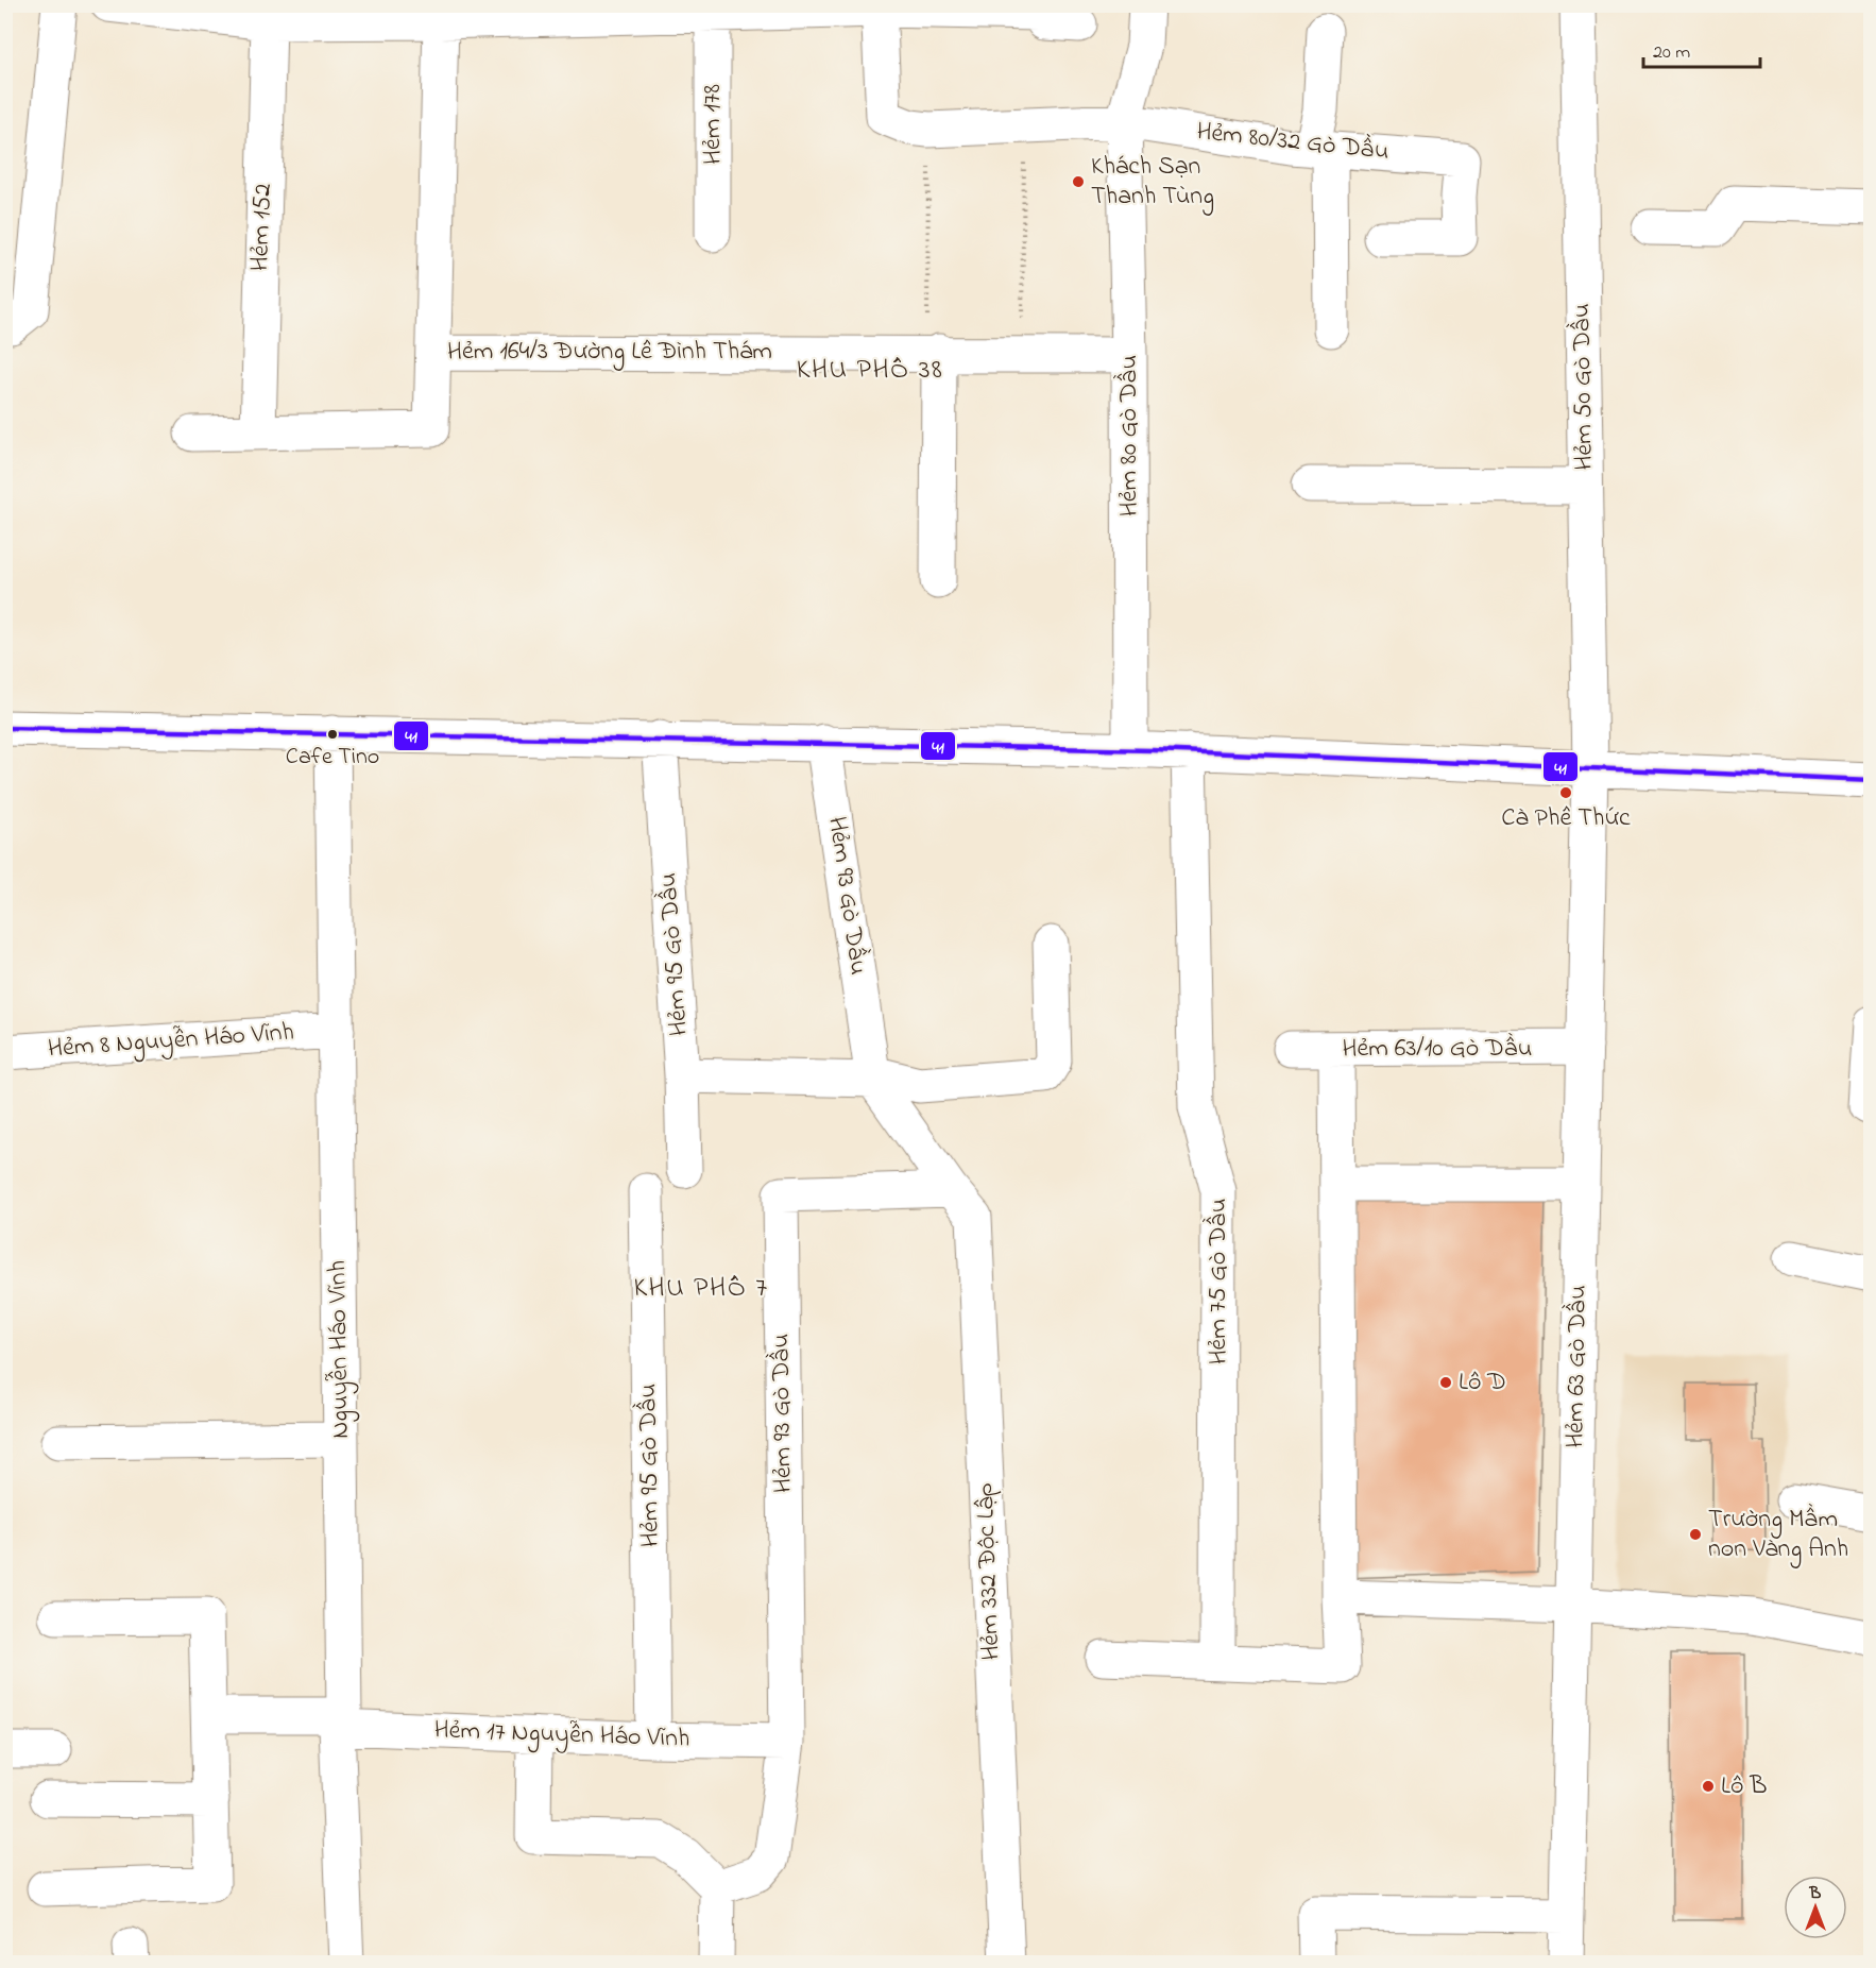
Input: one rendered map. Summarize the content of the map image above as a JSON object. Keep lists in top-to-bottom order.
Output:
{
  "streets": {
    "street": [
      "Hẻm 178",
      "Hẻm 80/32 Gò Dầu",
      "Hẻm 152",
      "Hẻm 164/3 Đường Lê Đình Thám",
      "Hẻm 50 Gò Dầu",
      "Hẻm 80 Gò Dầu",
      "Hẻm 93 Gò Dầu",
      "Hẻm 95 Gò Dầu",
      "Hẻm 8 Nguyễn Háo Vĩnh",
      "Hẻm 63/10 Gò Dầu",
      "Hẻm 75 Gò Dầu",
      "Nguyễn Háo Vĩnh",
      "Hẻm 63 Gò Dầu",
      "Hẻm 332 Độc Lập",
      "Hẻm 17 Nguyễn Háo Vĩnh"
    ]
  },
  "crossings": [
    ["Hẻm 80/32 Gò Dầu", "Hẻm 80 Gò Dầu"],
    ["Hẻm 164/3 Đường Lê Đình Thám", "Hẻm 80 Gò Dầu"],
    ["Hẻm 50 Gò Dầu", "Hẻm 63 Gò Dầu"],
    ["Hẻm 93 Gò Dầu", "Hẻm 332 Độc Lập"],
    ["Hẻm 93 Gò Dầu", "Hẻm 17 Nguyễn Háo Vĩnh"],
    ["Hẻm 95 Gò Dầu", "Hẻm 17 Nguyễn Háo Vĩnh"],
    ["Hẻm 8 Nguyễn Háo Vĩnh", "Nguyễn Háo Vĩnh"],
    ["Hẻm 63/10 Gò Dầu", "Hẻm 63 Gò Dầu"],
    ["Nguyễn Háo Vĩnh", "Hẻm 17 Nguyễn Háo Vĩnh"]
  ],
  "districts": ["KHU PHỐ 38", "KHU PHỐ 7"],
  "places": [
    "Khách Sạn Thanh Tùng",
    "Cafe Tino",
    "Cà Phê Thức",
    "Lô D",
    "Trường Mầm non Vàng Anh",
    "Lô B"
  ],
  "lines": ["transit line 41"],
  "scale_bar": "20 m",
  "north": "top"
}
